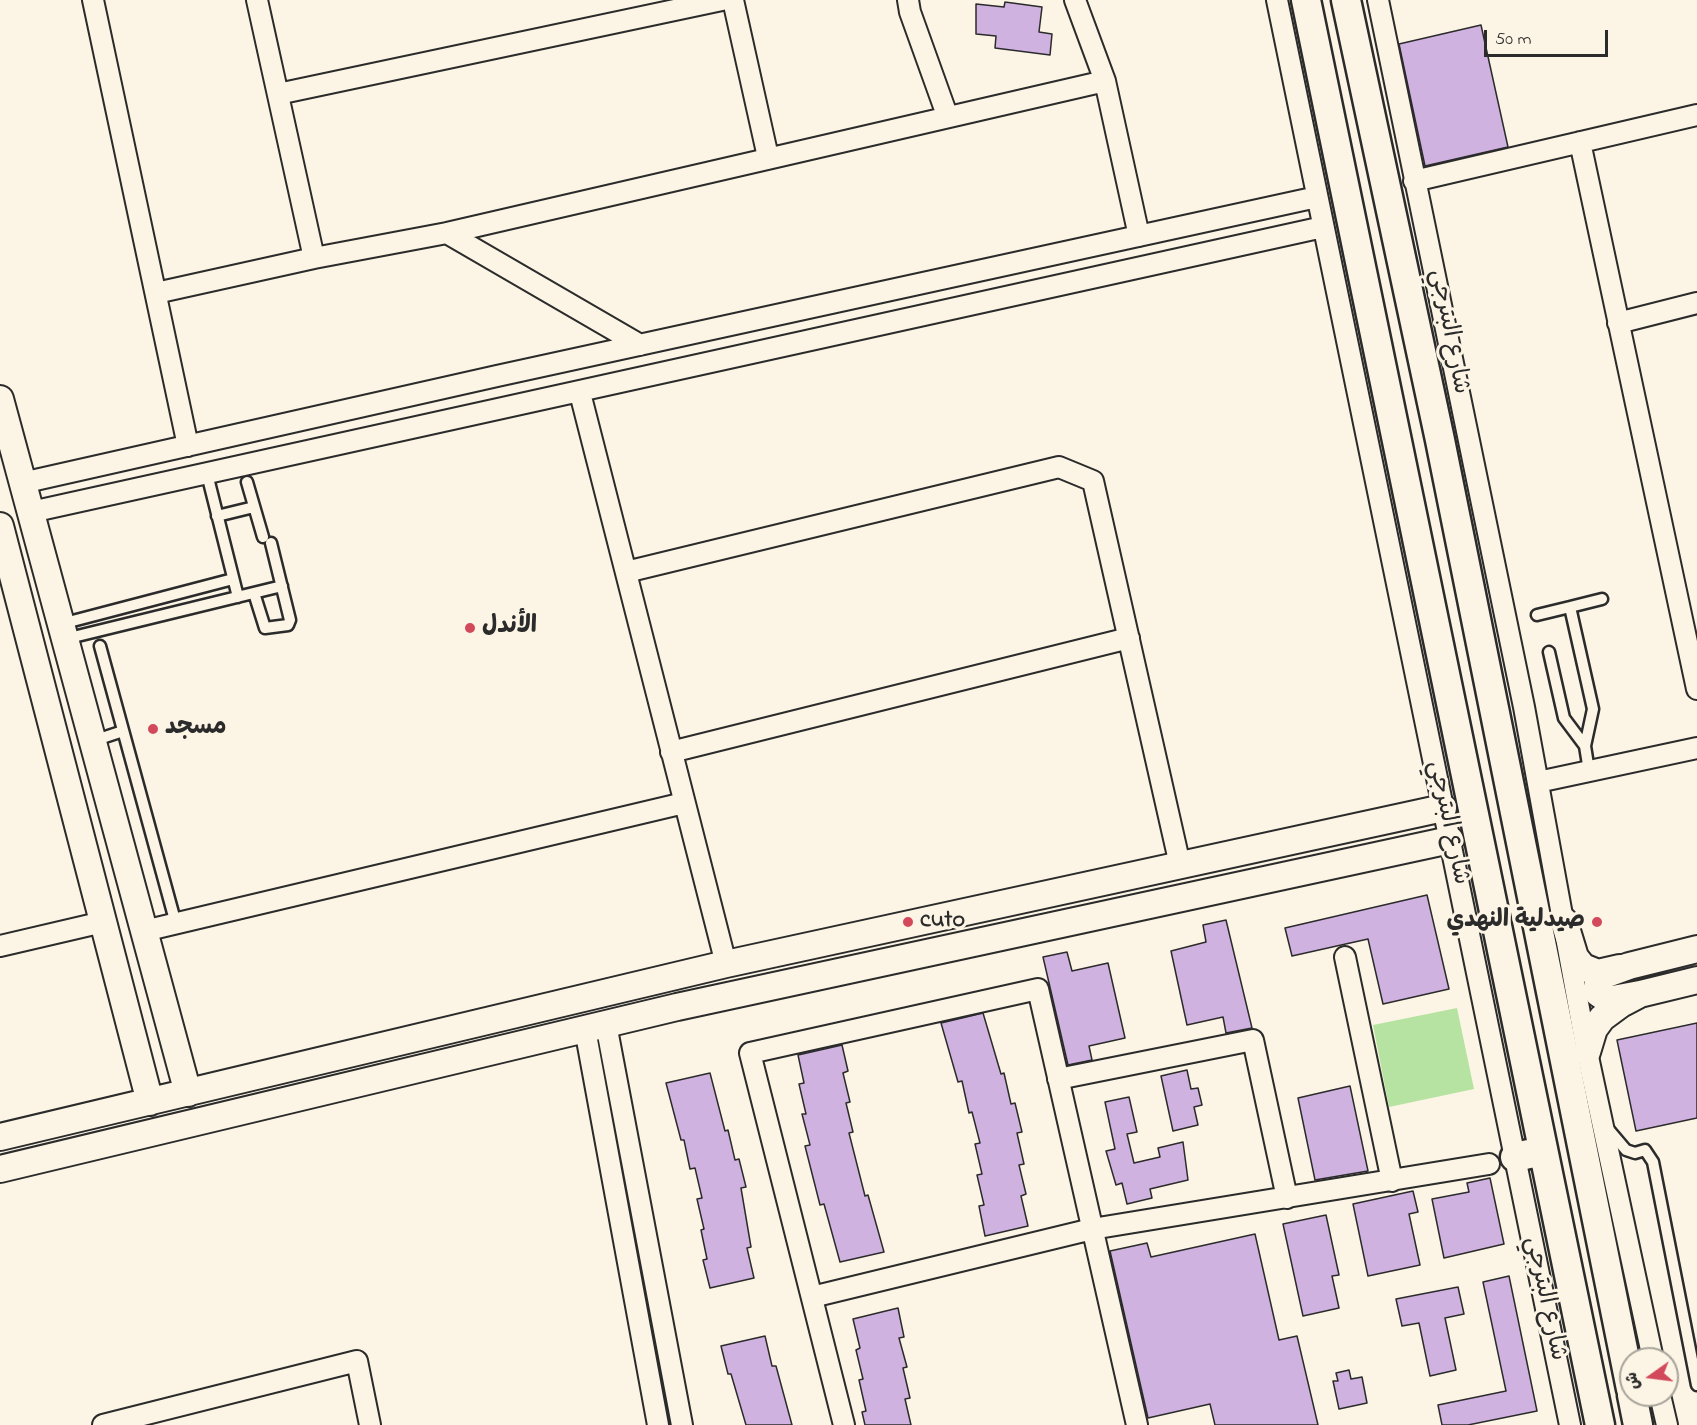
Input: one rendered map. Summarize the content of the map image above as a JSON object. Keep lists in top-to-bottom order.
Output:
{
  "streets": {
    "main road": ["شارع البترجي"]
  },
  "places": [
    "الأندل",
    "مسجد",
    "cuto",
    "صيدلية النهدي"
  ],
  "scale_bar": "50 m",
  "north": "left"
}
